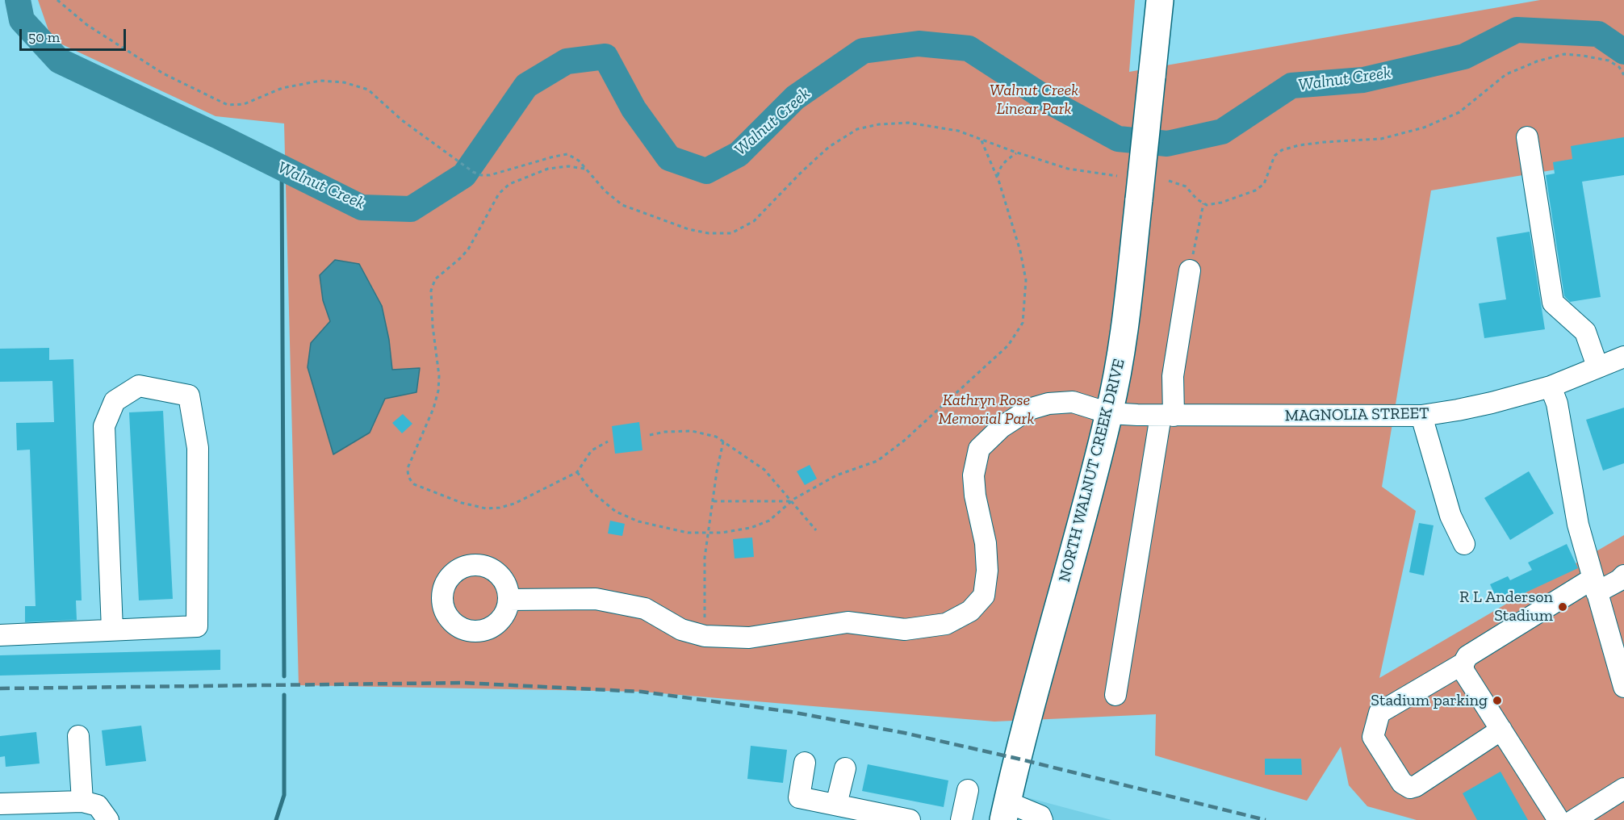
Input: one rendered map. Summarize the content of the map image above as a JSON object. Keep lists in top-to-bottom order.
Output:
{
  "streets": {
    "main road": ["NORTH WALNUT CREEK DRIVE"],
    "street": ["MAGNOLIA STREET"]
  },
  "crossings": [
    ["MAGNOLIA STREET", "NORTH WALNUT CREEK DRIVE"]
  ],
  "water": ["Walnut Creek"],
  "parks": ["Walnut Creek Linear Park", "Kathryn Rose Memorial Park"],
  "places": ["R L Anderson Stadium", "Stadium parking"],
  "scale_bar": "50 m"
}
